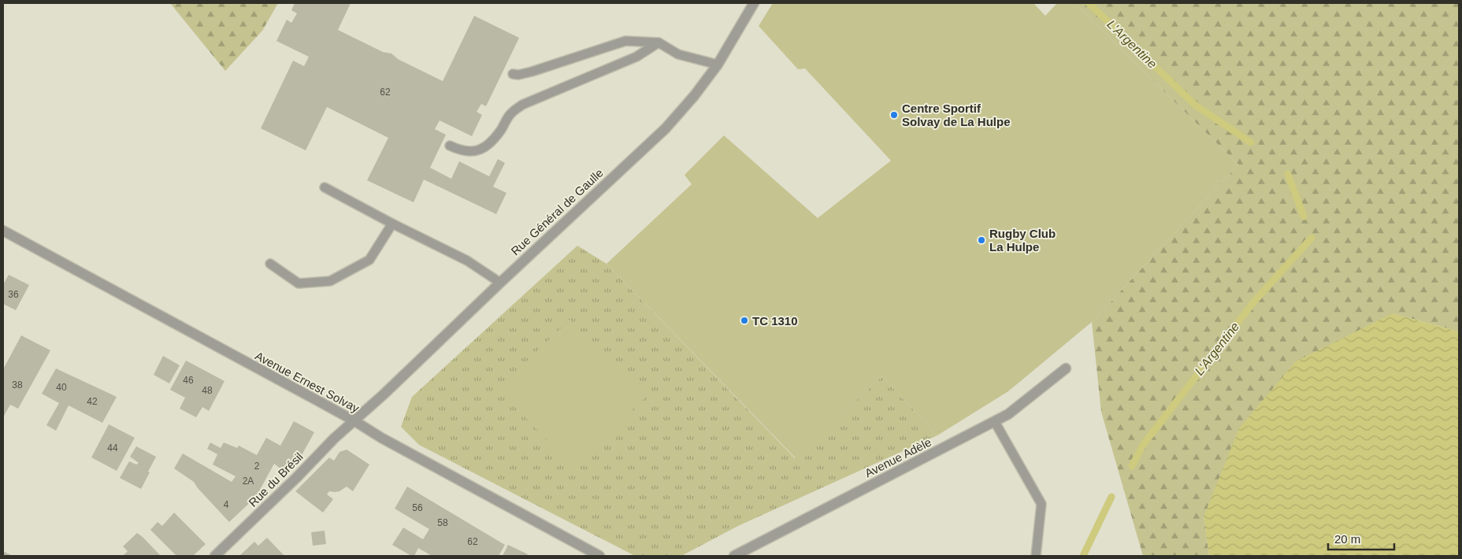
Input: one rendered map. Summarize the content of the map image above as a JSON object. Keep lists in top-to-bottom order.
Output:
{
  "streets": {
    "street": [
      "Rue Général de Gaulle",
      "Avenue Ernest Solvay",
      "Avenue Adèle",
      "Rue du Brésil"
    ]
  },
  "crossings": [
    ["Rue Général de Gaulle", "Avenue Ernest Solvay"],
    ["Rue Général de Gaulle", "Rue du Brésil"],
    ["Avenue Ernest Solvay", "Rue du Brésil"]
  ],
  "water": ["L'Argentine"],
  "places": ["Centre Sportif Solvay de La Hulpe", "Rugby Club La Hulpe", "TC 1310"],
  "house_numbers": [
    "62",
    "36",
    "46",
    "38",
    "40",
    "48",
    "42",
    "44",
    "2",
    "2A",
    "4",
    "56",
    "58",
    "62"
  ],
  "scale_bar": "20 m"
}
